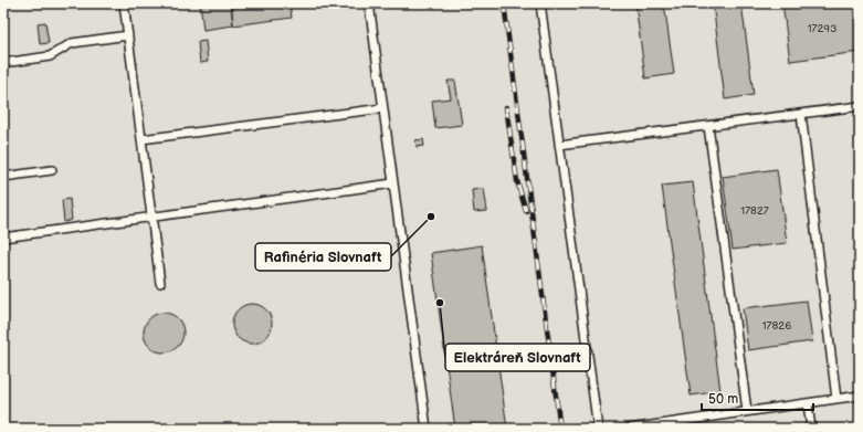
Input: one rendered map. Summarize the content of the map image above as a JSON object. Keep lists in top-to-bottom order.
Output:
{
  "places": ["Rafinéria Slovnaft", "Elektráreň Slovnaft"],
  "house_numbers": ["17293", "17827", "17826"],
  "scale_bar": "50 m"
}
